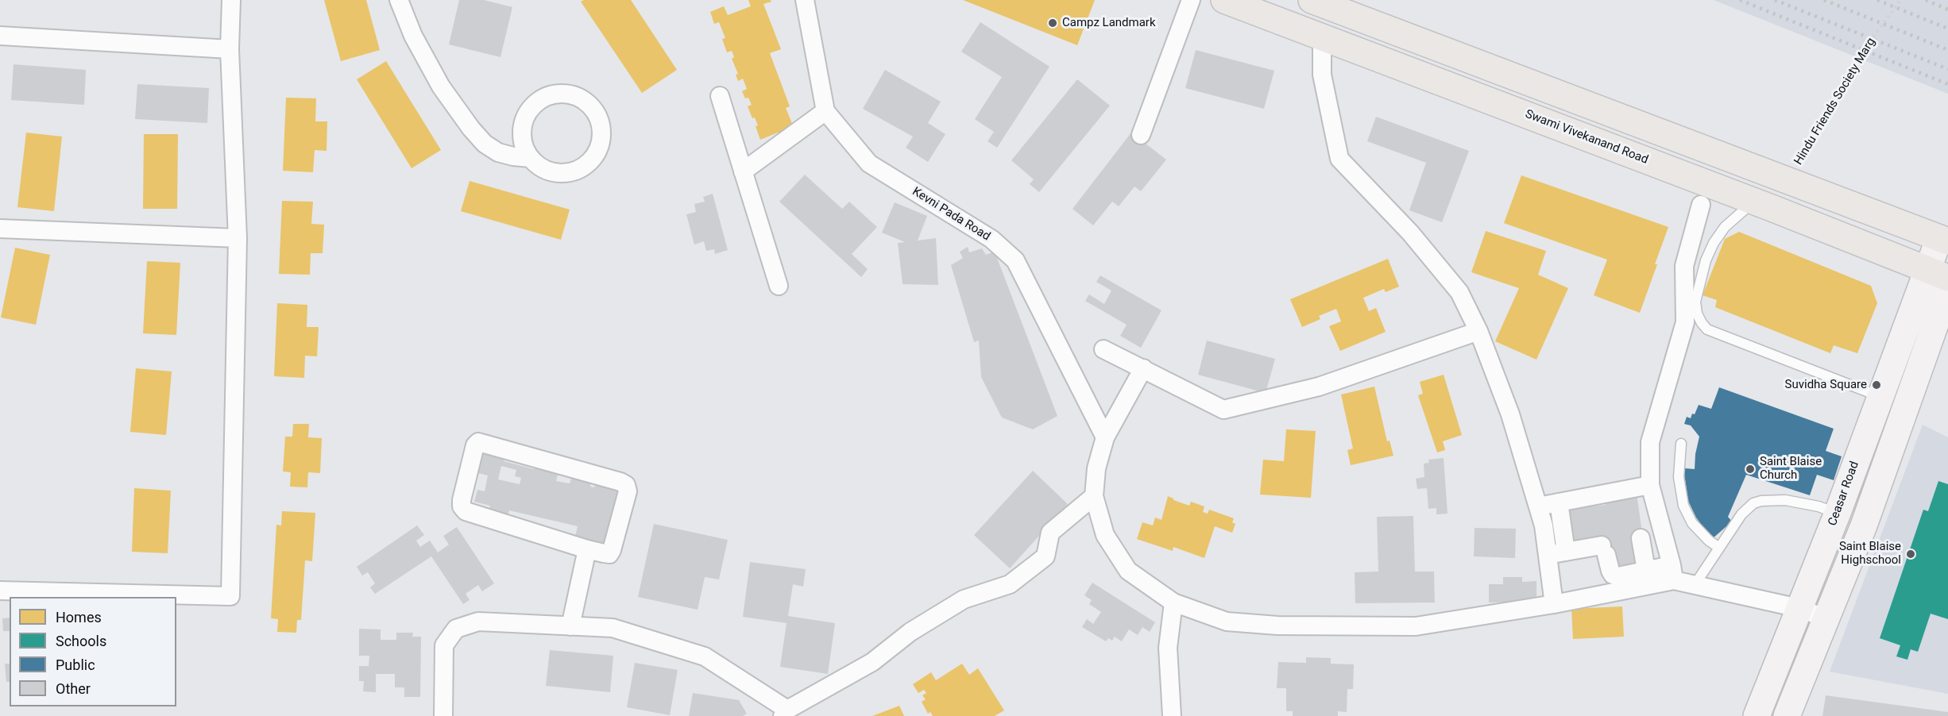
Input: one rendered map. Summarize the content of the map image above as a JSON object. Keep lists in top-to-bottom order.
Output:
{
  "streets": {
    "main road": ["Swami Vivekanand Road", "Ceasar Road"],
    "street": ["Kevni Pada Road"],
    "path": ["Hindu Friends Society Marg"]
  },
  "crossings": [
    ["Swami Vivekanand Road", "Ceasar Road"]
  ],
  "places": [
    "Campz Landmark",
    "Suvidha Square",
    "Saint Blaise Church",
    "Saint Blaise Highschool"
  ],
  "legend": [
    "Homes",
    "Schools",
    "Public",
    "Other"
  ]
}
